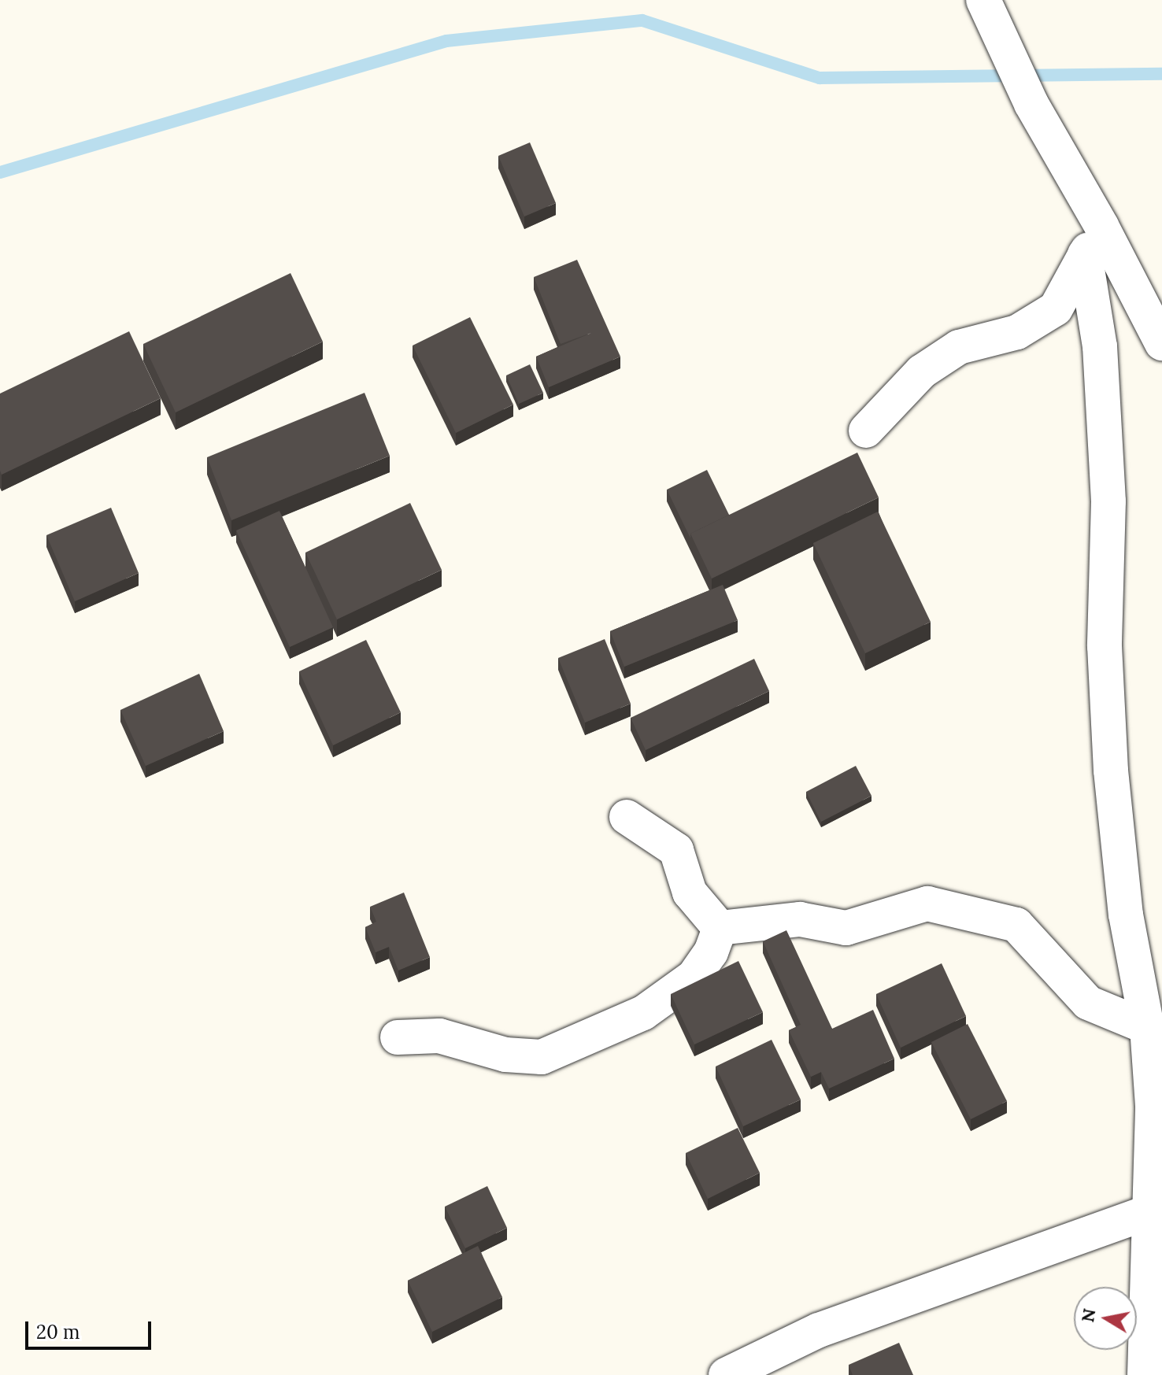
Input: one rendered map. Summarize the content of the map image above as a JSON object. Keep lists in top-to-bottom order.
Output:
{
  "scale_bar": "20 m",
  "north": "left"
}
